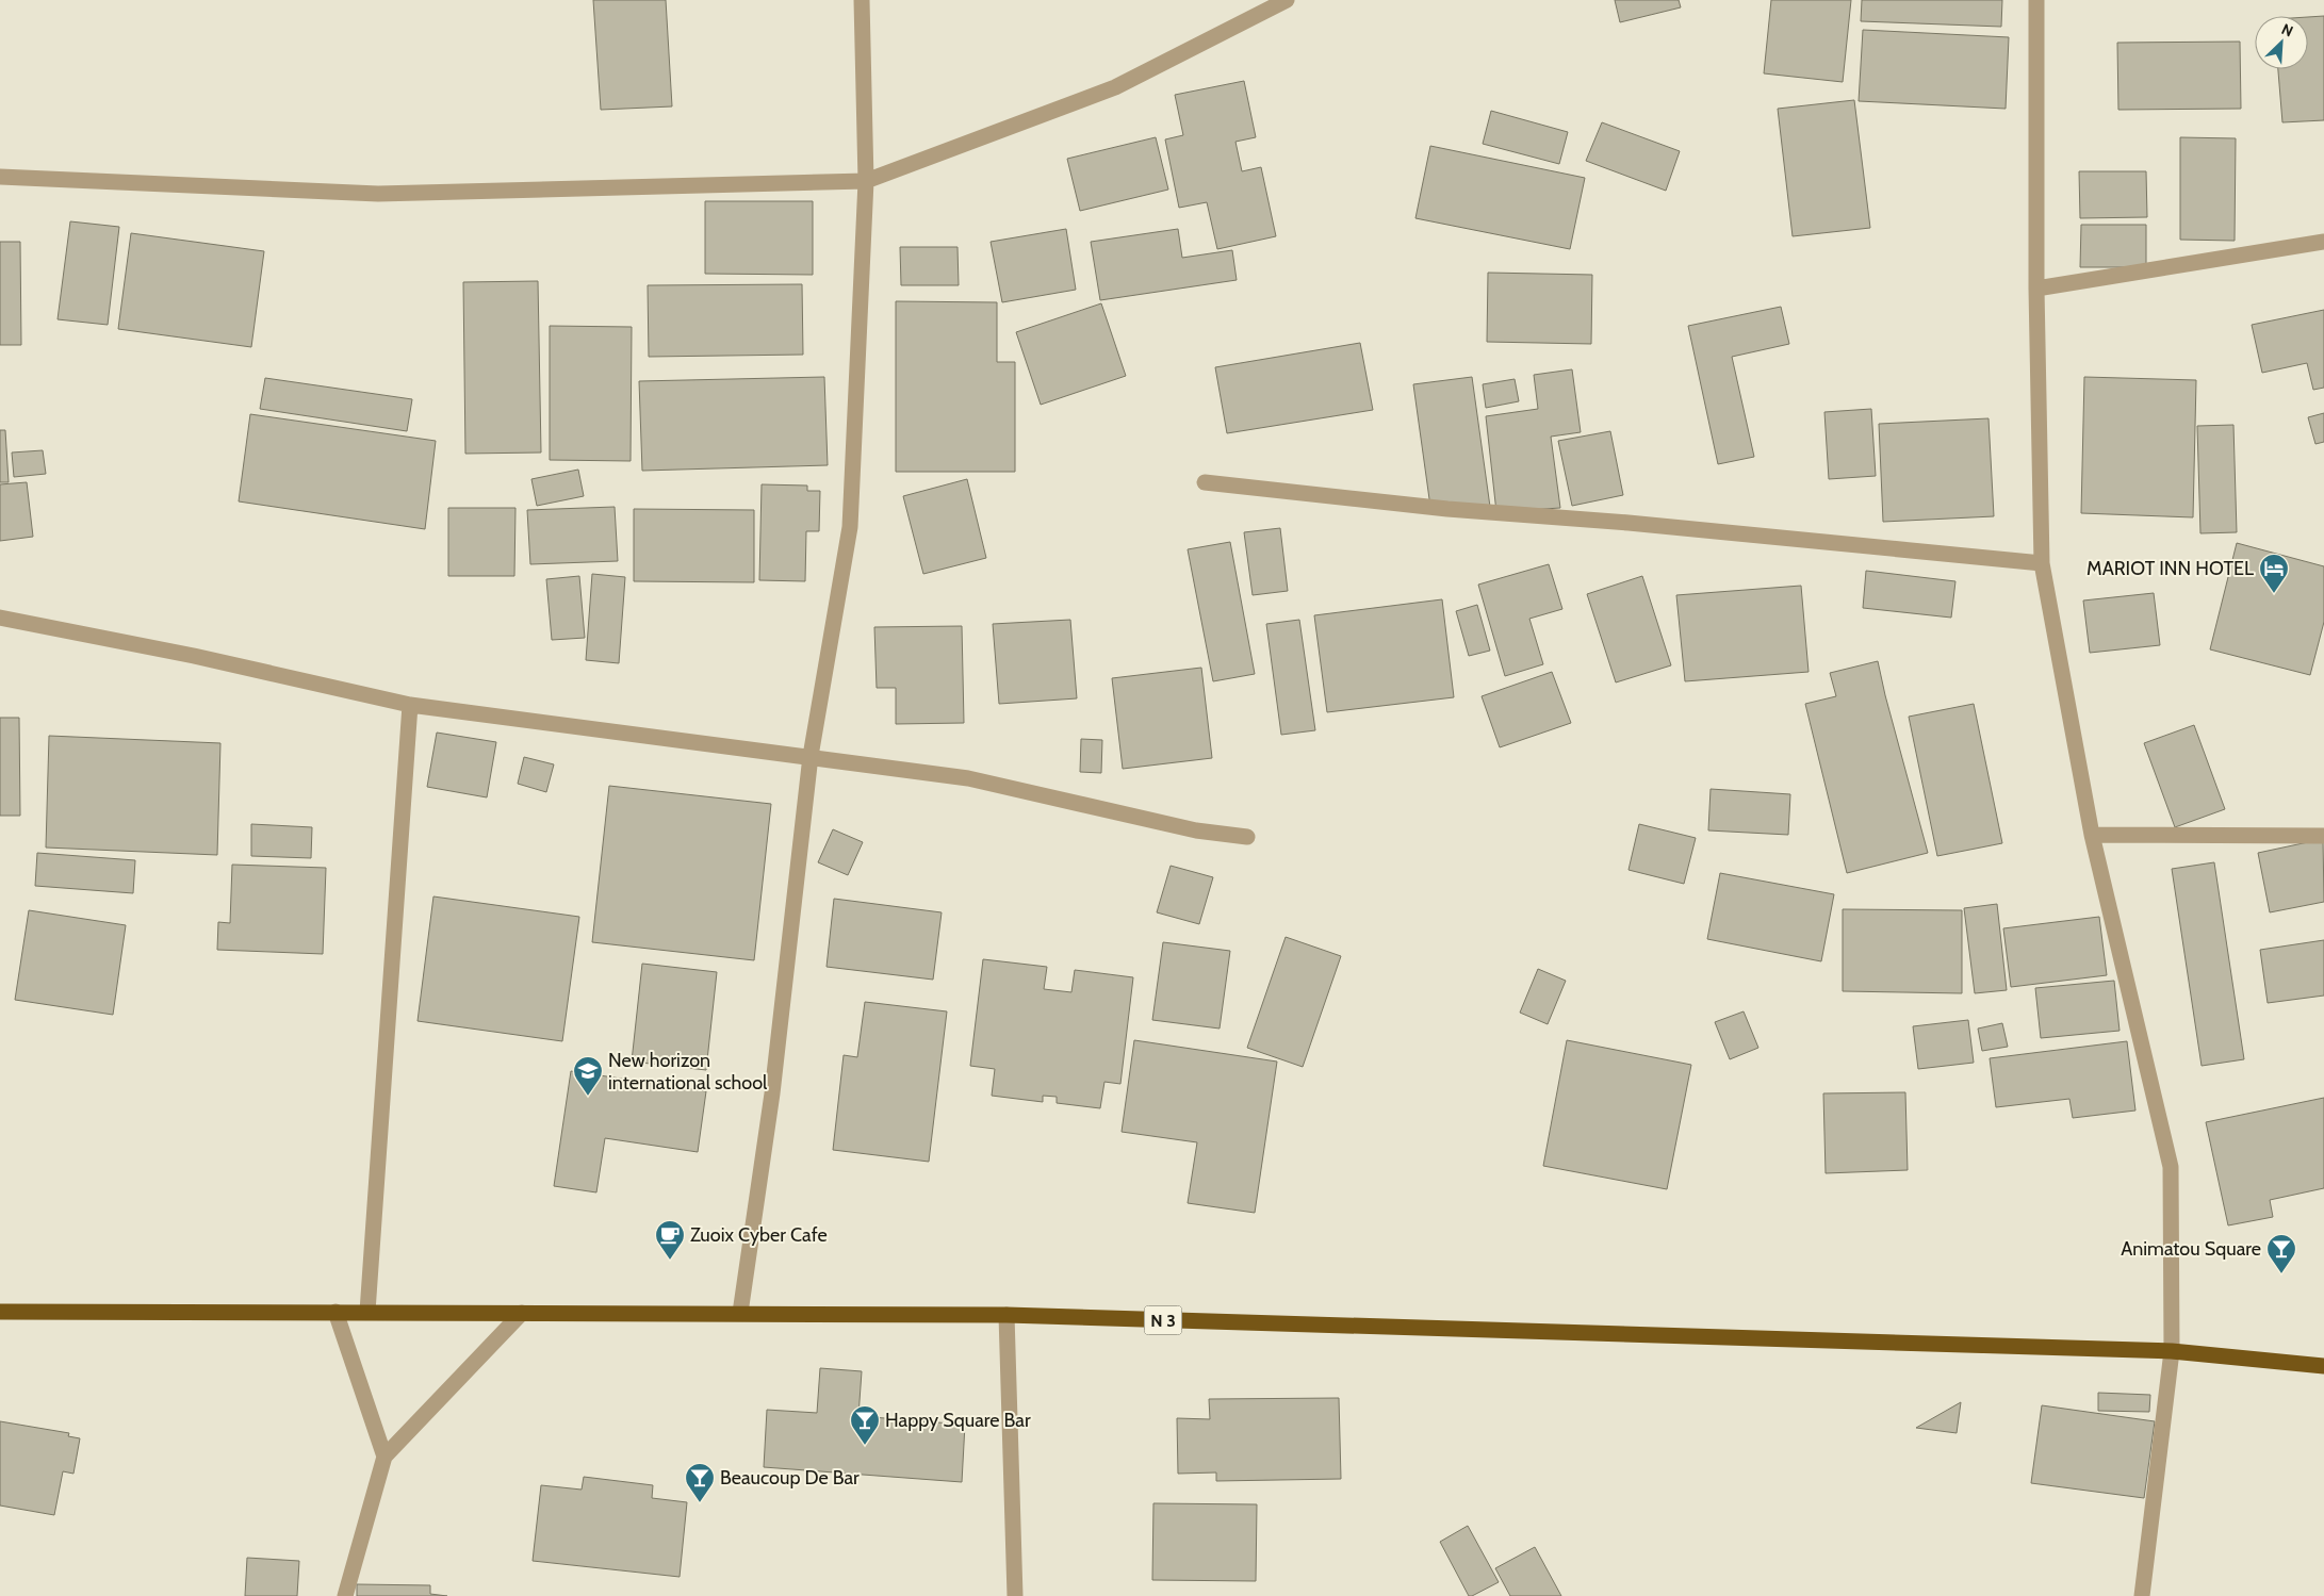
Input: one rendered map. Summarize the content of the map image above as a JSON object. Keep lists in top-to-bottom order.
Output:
{
  "streets": {
    "highway": ["N 3"]
  },
  "places": {
    "hotel": ["MARIOT INN HOTEL"],
    "school or university": ["New horizon international school"],
    "cafe": ["Zuoix Cyber Cafe"],
    "bar": ["Animatou Square", "Happy Square Bar", "Beaucoup De Bar"]
  },
  "north": "top right"
}
